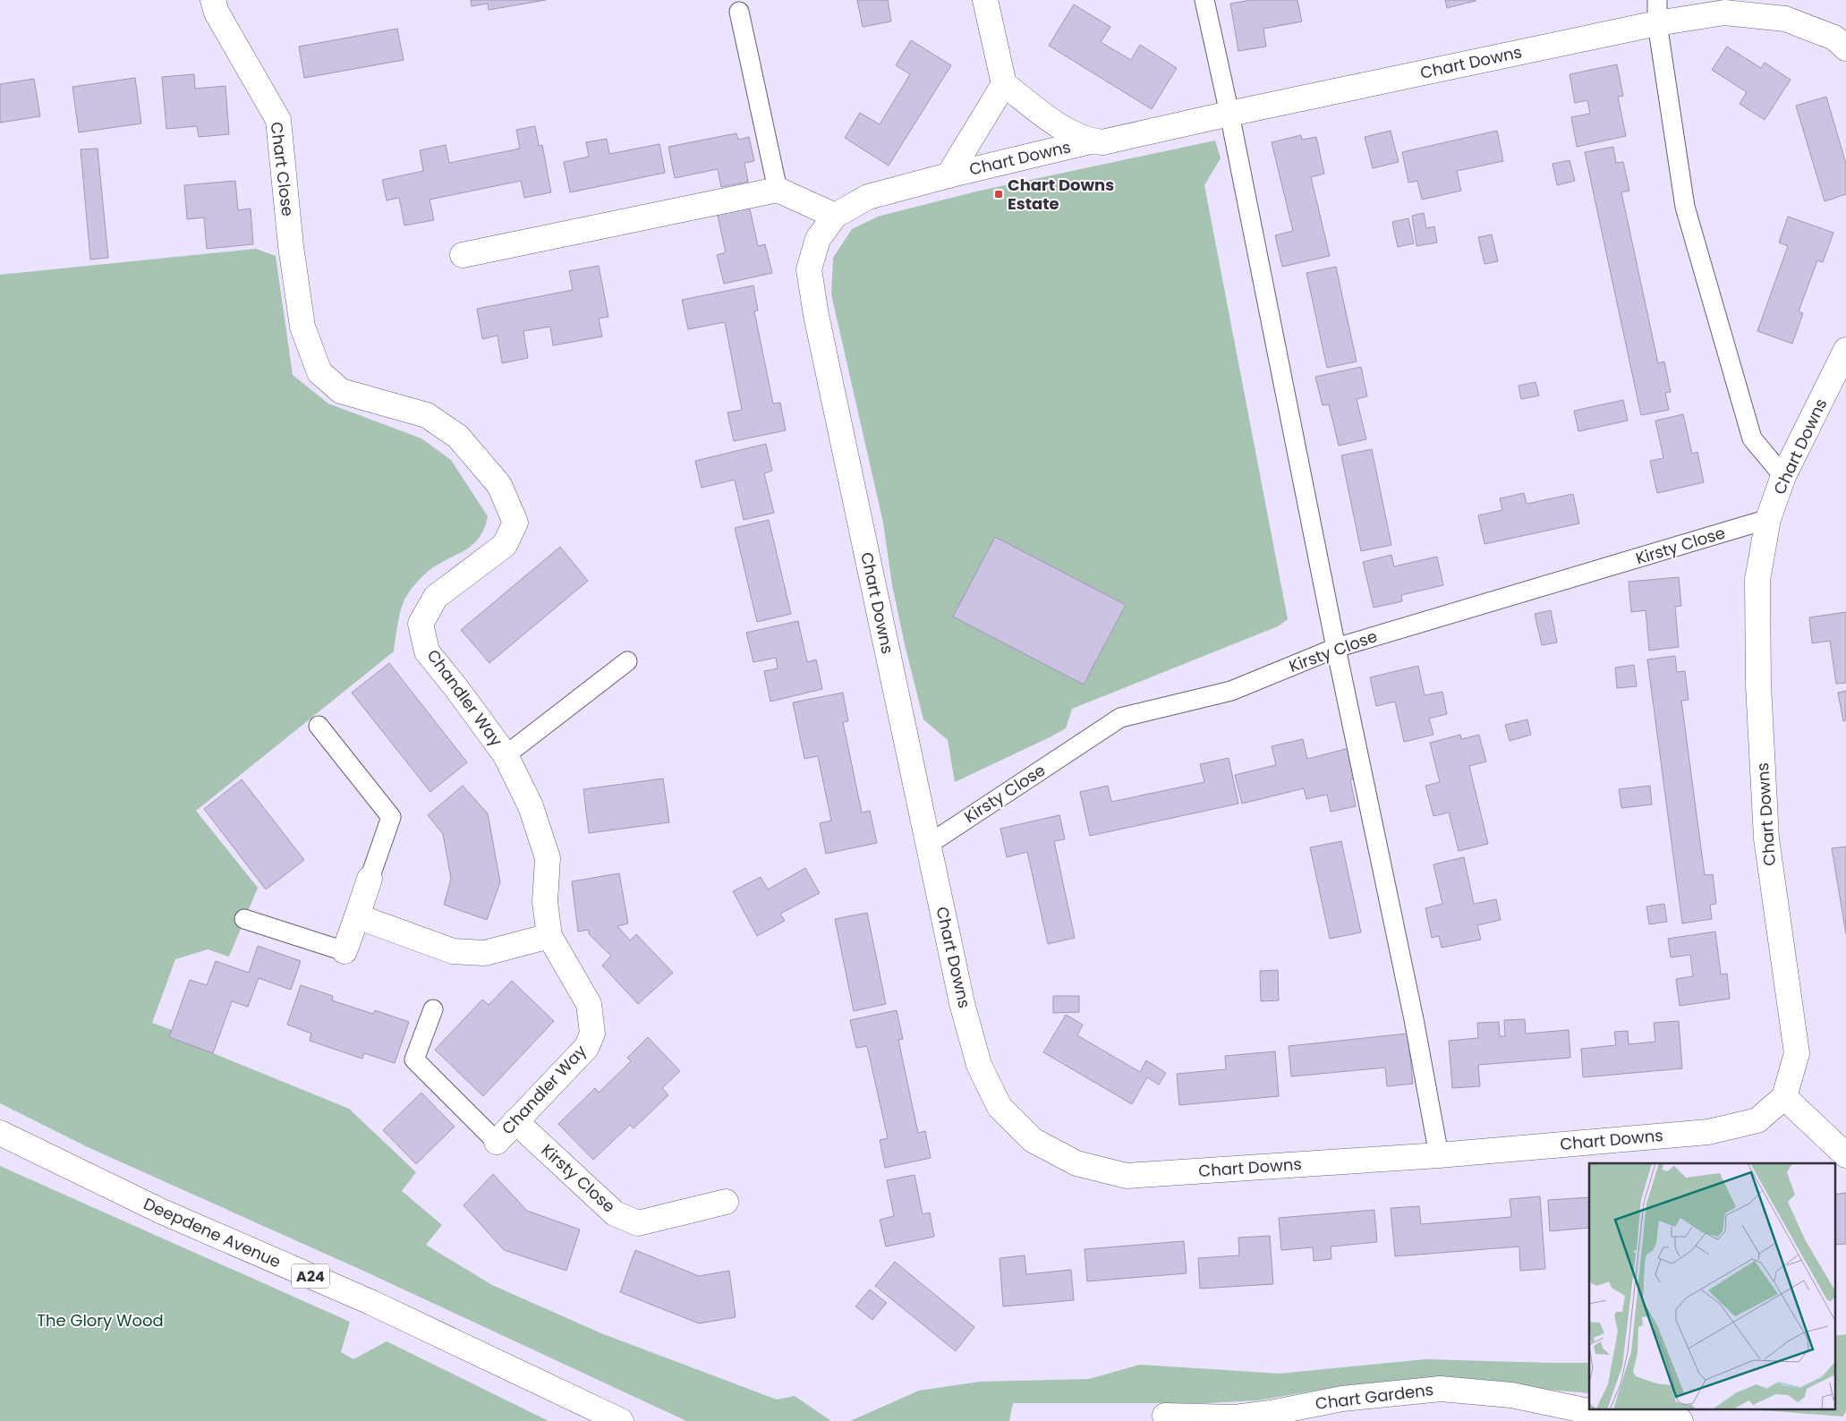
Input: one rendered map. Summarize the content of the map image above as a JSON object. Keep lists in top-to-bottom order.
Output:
{
  "streets": {
    "main road": [
      "Chart Downs",
      "Chart Close",
      "Kirsty Close",
      "Chandler Way",
      "Deepdene Avenue",
      "A24",
      "Chart Gardens"
    ]
  },
  "crossings": [
    ["Chart Downs", "Kirsty Close"],
    ["Chart Close", "Chandler Way"],
    ["Kirsty Close", "Chandler Way"]
  ],
  "parks": ["The Glory Wood"],
  "places": {
    "transit": ["Chart Downs Estate"]
  }
}
